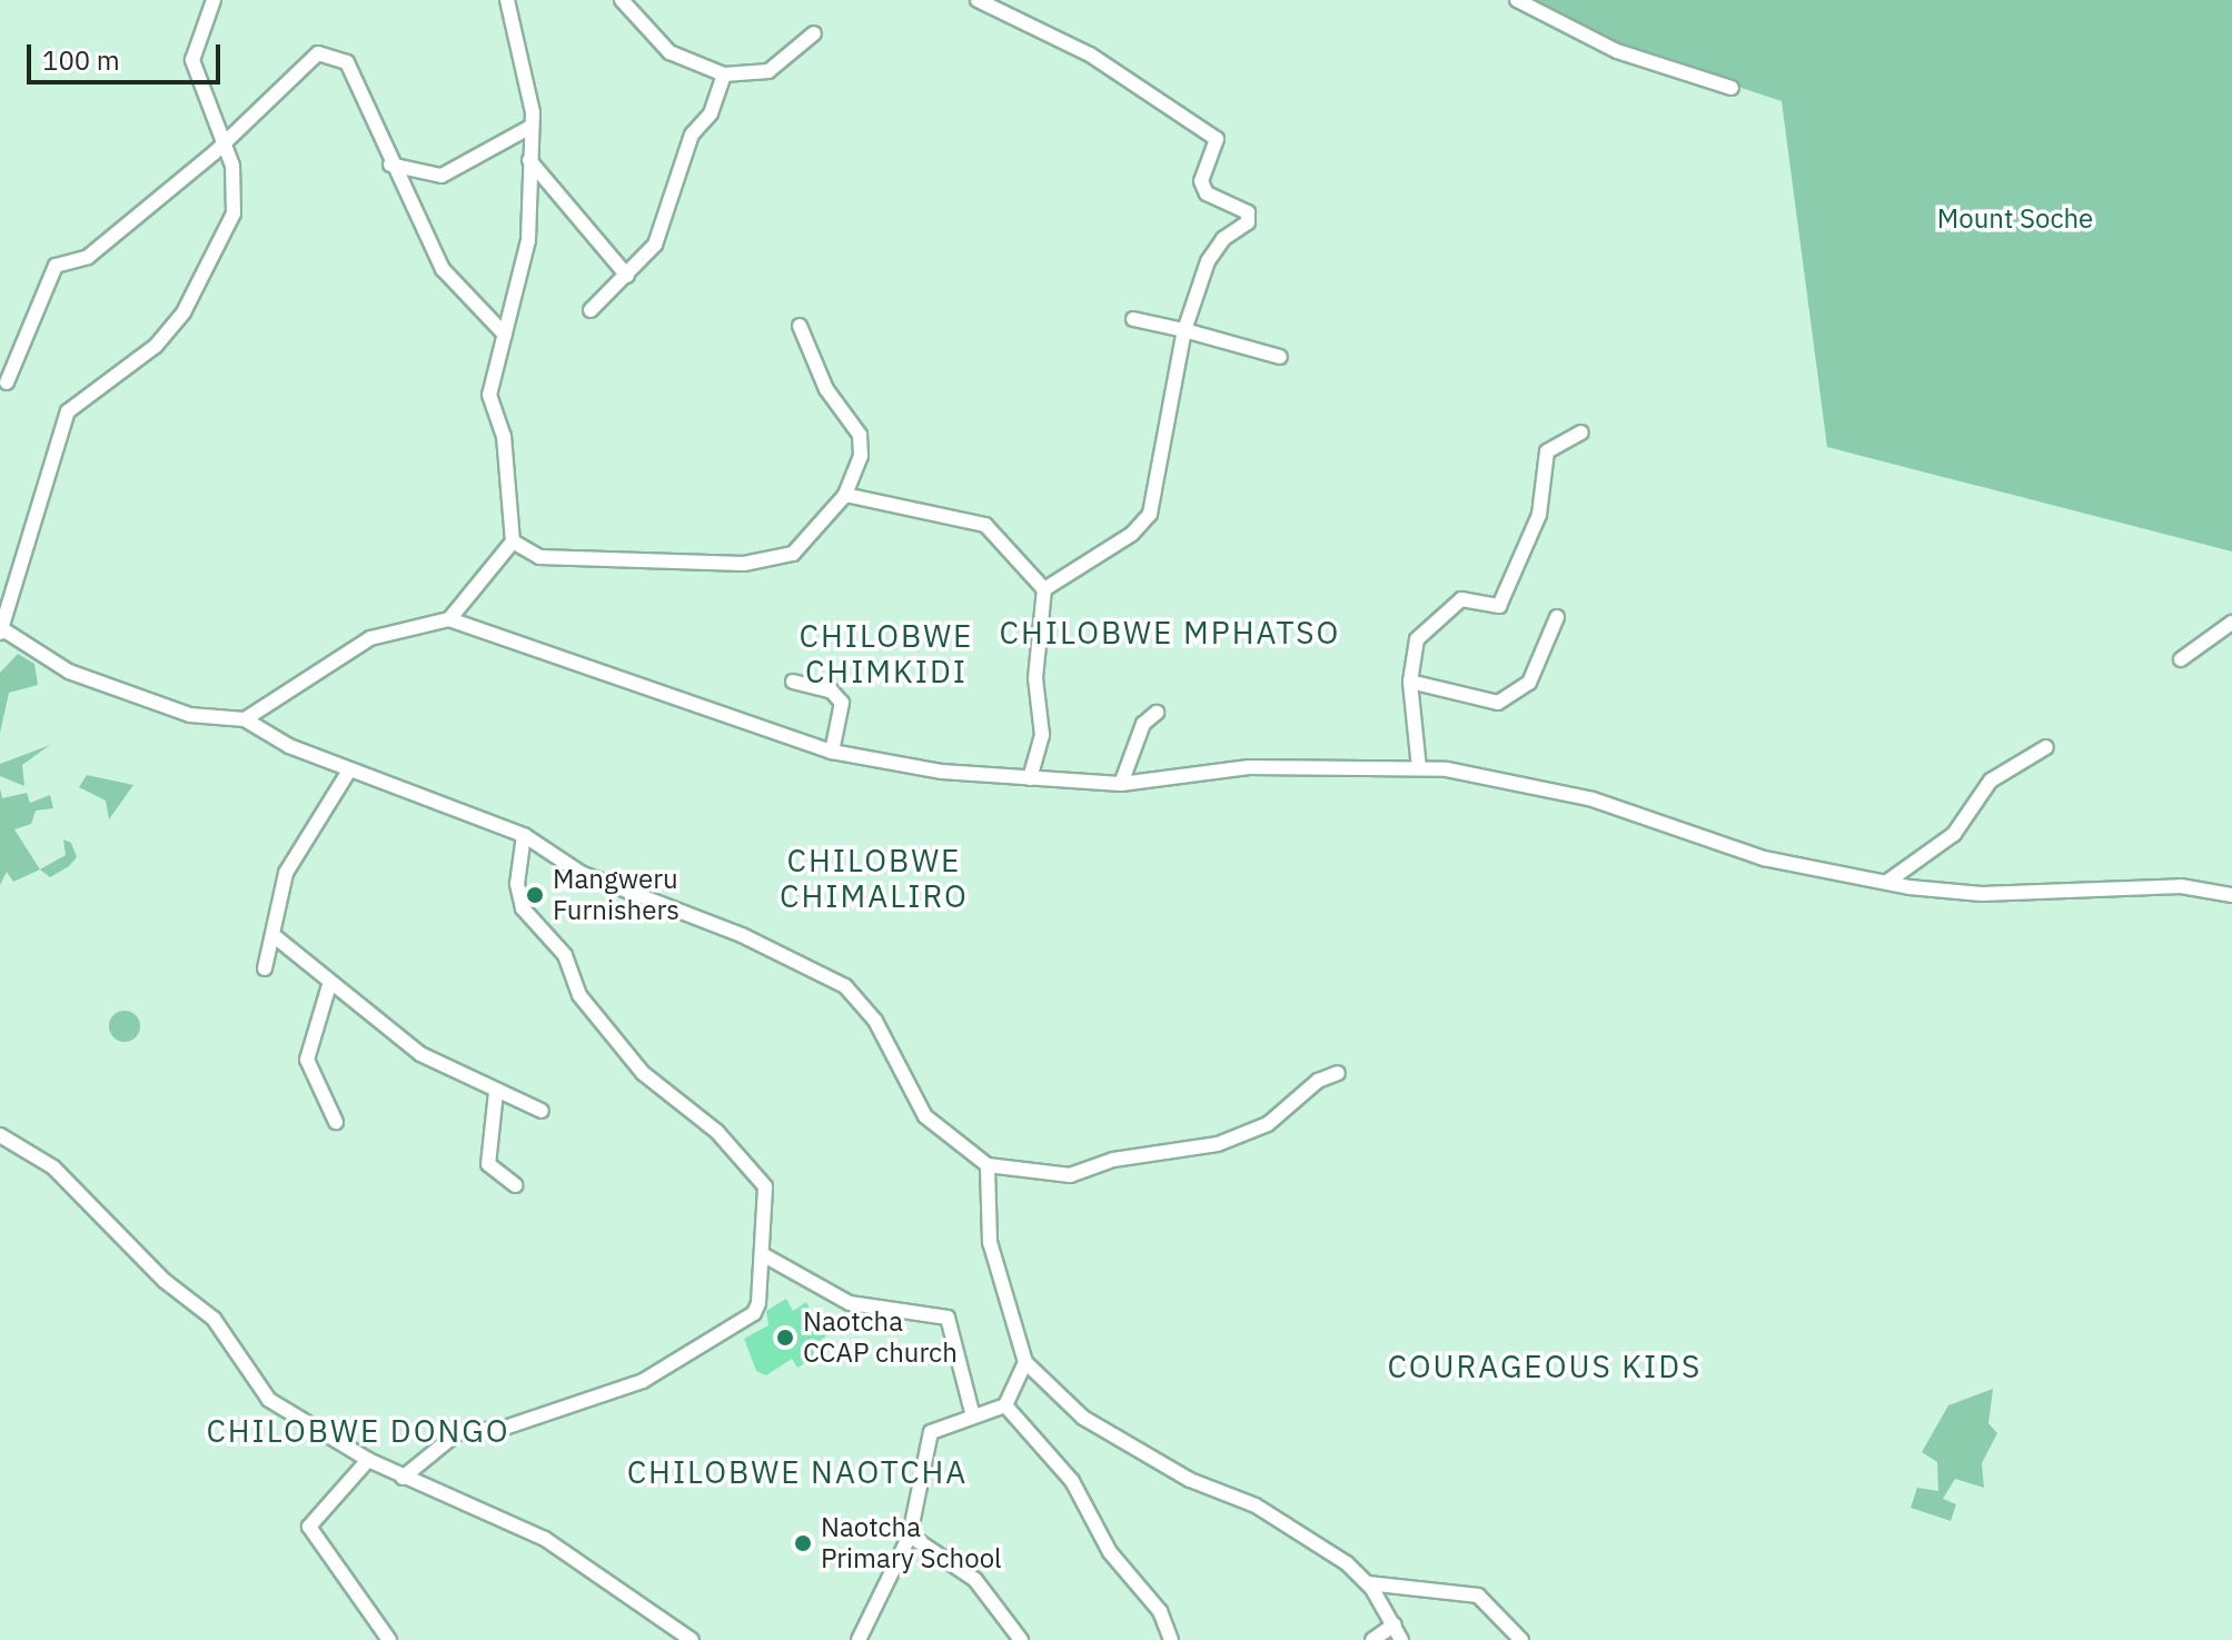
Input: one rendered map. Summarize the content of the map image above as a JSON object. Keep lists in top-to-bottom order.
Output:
{
  "districts": [
    "CHILOBWE MPHATSO",
    "CHILOBWE CHIMKIDI",
    "CHILOBWE CHIMALIRO",
    "COURAGEOUS KIDS",
    "CHILOBWE DONGO",
    "CHILOBWE NAOTCHA"
  ],
  "parks": ["Mount Soche"],
  "places": ["Mangweru Furnishers", "Naotcha CCAP church", "Naotcha Primary School"],
  "scale_bar": "100 m"
}
